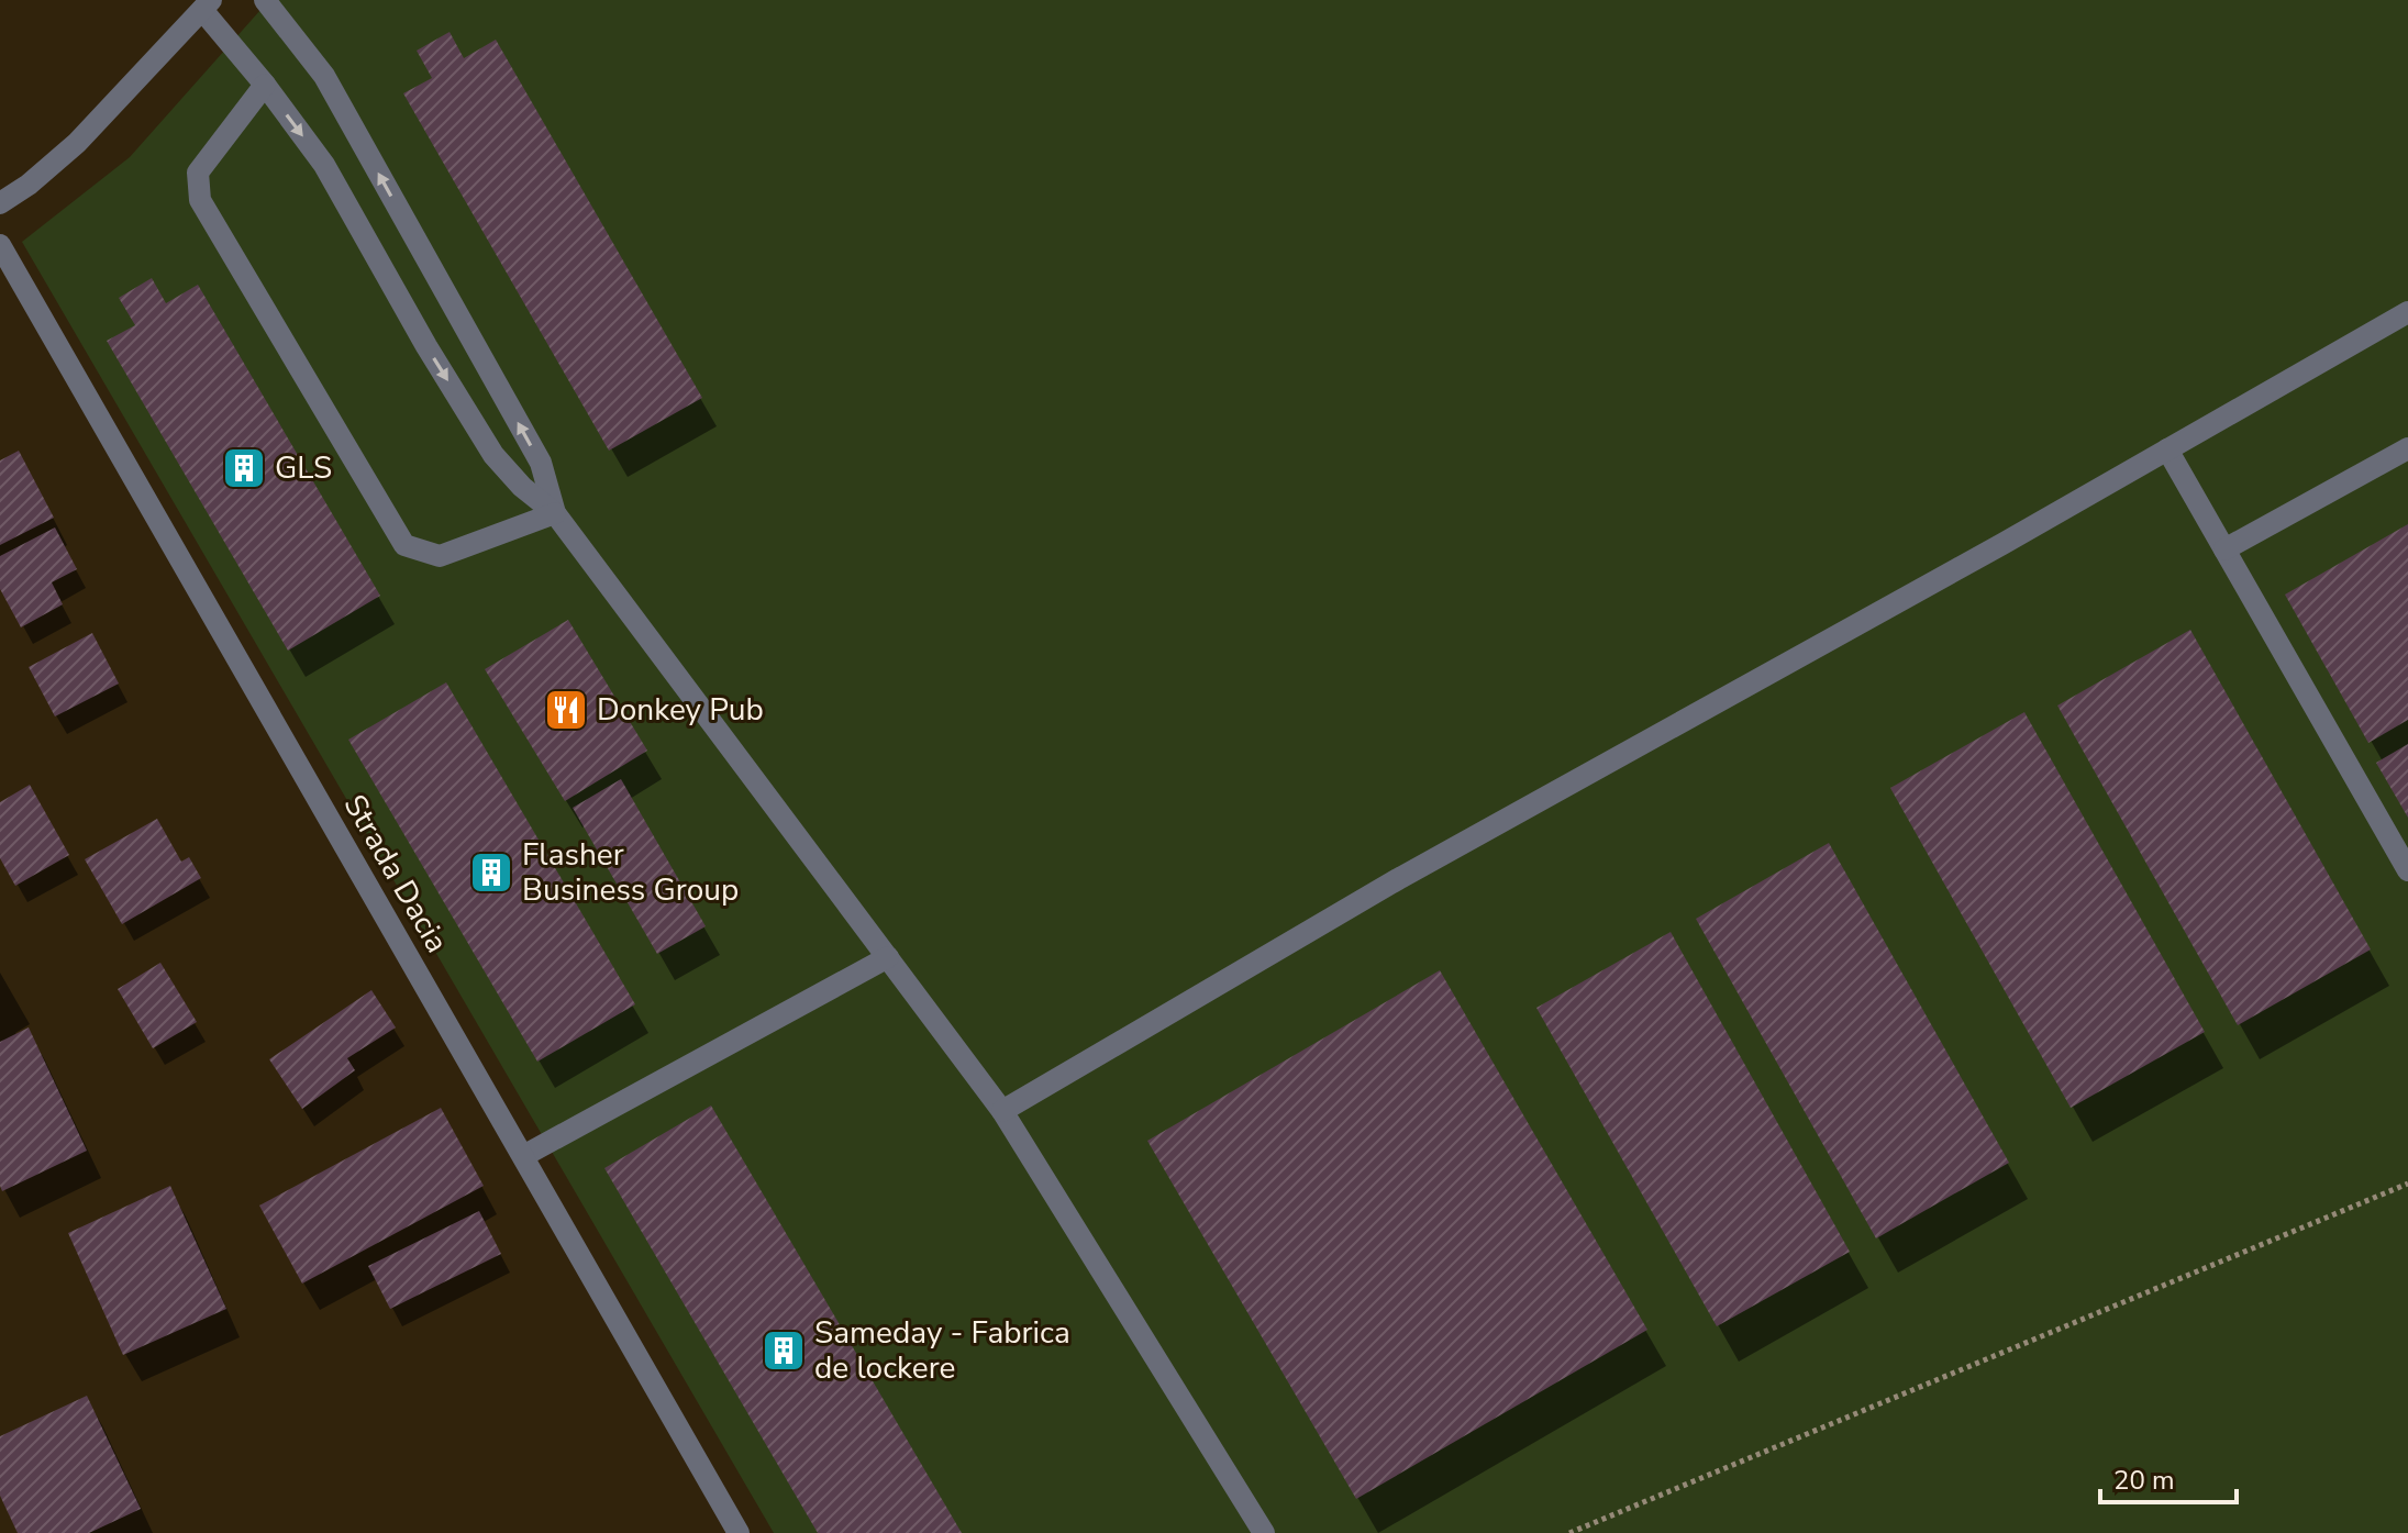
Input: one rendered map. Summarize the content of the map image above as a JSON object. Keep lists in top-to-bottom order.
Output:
{
  "streets": {
    "street": ["Strada Dacia"]
  },
  "places": {
    "building": ["GLS", "Flasher Business Group", "Sameday - Fabrica de lockere"],
    "restaurant": ["Donkey Pub"]
  },
  "scale_bar": "20 m"
}
